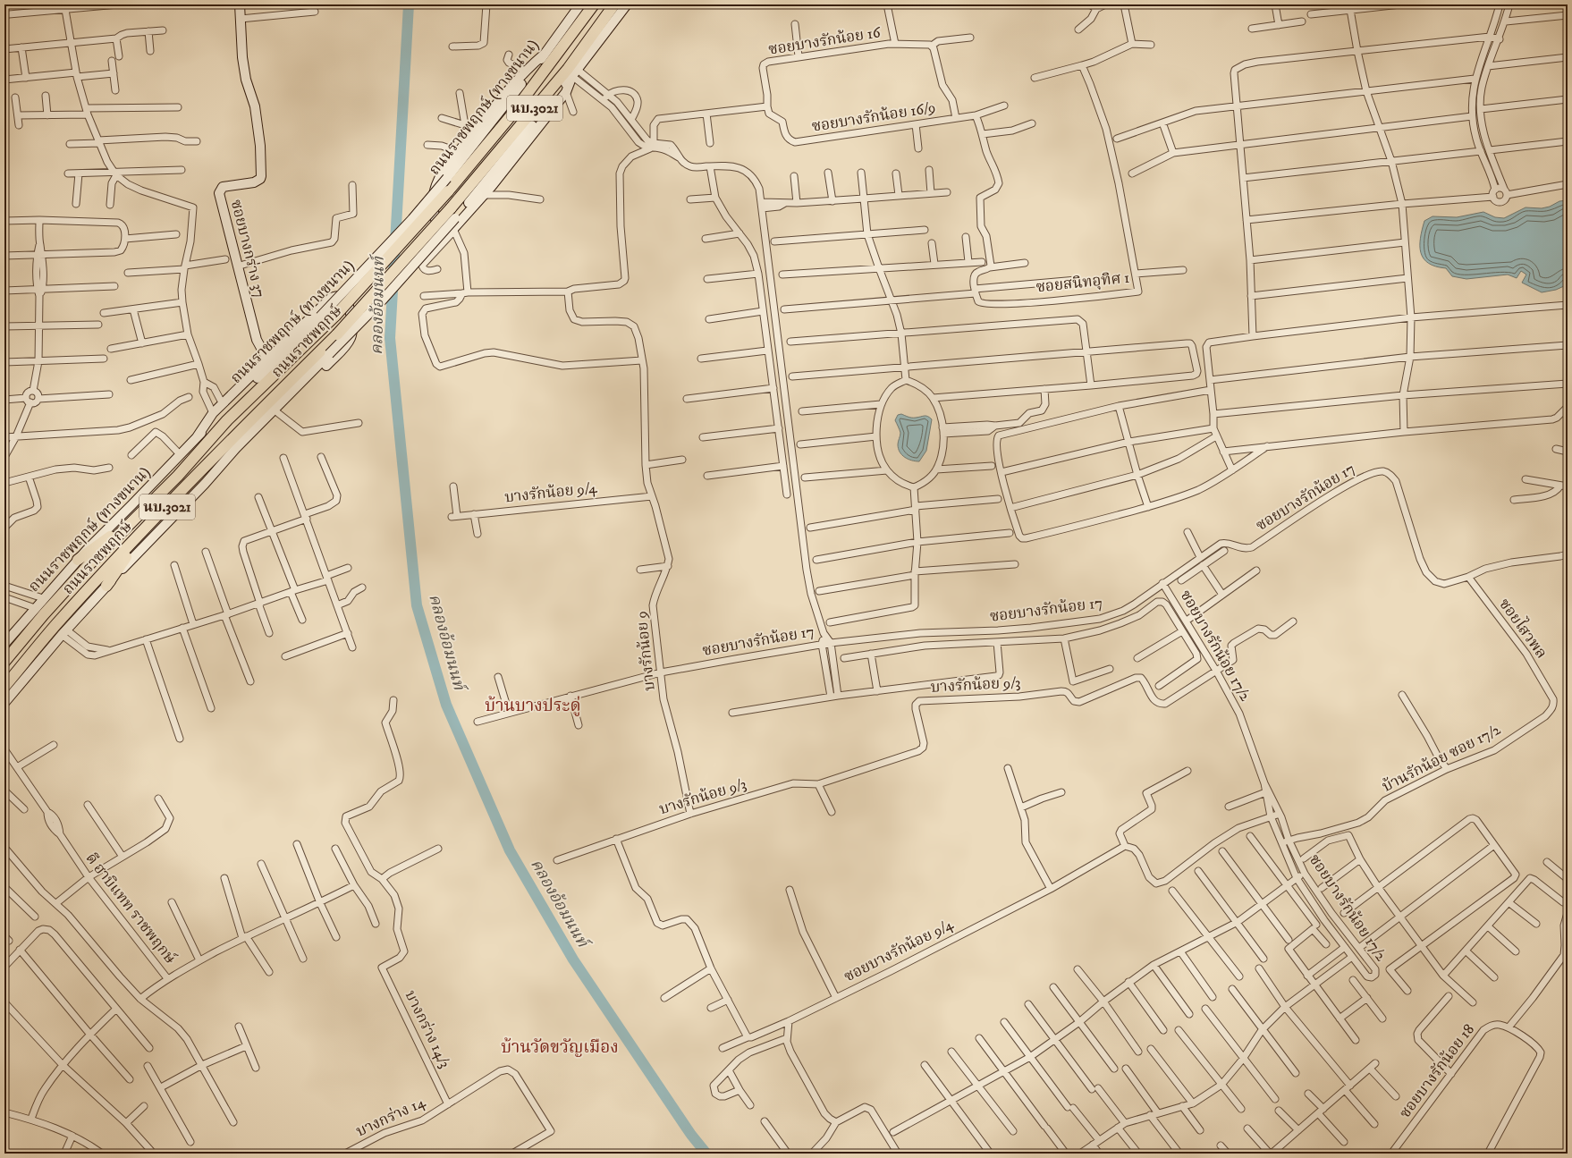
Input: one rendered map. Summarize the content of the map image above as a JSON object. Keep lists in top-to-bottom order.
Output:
{
  "streets": {
    "main road": [
      "ถนนราชพฤกษ์ (ทางขนาน)",
      "นบ.3021",
      "ซอยบางกร่าง 37",
      "ถนนราชพฤกษ์"
    ],
    "street": [
      "ซอยบางรักน้อย 16",
      "ซอยบางรักน้อย 16/9",
      "ซอยสนิทอุทิศ 1",
      "บางรักน้อย 9/4",
      "ซอยบางรักน้อย 17",
      "ซอยไสวพล",
      "ซอยบางรักน้อย 17/2",
      "บางรักน้อย 9",
      "บางรักน้อย 9/3",
      "บ้านรักน้อย ซอย 17/2",
      "ดี ฮาบิแทท ราชพฤกษ์",
      "ซอยบางรักน้อย 9/4",
      "บางกร่าง 14/3",
      "ซอยบางรักน้อย 18",
      "บางกร่าง 14"
    ]
  },
  "crossings": [
    ["ซอยบางรักน้อย 16", "ซอยบางรักน้อย 16/9"],
    ["นบ.3021", "ถนนราชพฤกษ์"],
    ["บางรักน้อย 9/4", "บางรักน้อย 9"],
    ["ซอยบางรักน้อย 17", "ซอยไสวพล"],
    ["ซอยบางรักน้อย 17", "ซอยบางรักน้อย 17/2"],
    ["ซอยบางรักน้อย 17", "บางรักน้อย 9"],
    ["ซอยไสวพล", "บ้านรักน้อย ซอย 17/2"],
    ["ซอยบางรักน้อย 17/2", "บางรักน้อย 9/3"],
    ["ซอยบางรักน้อย 17/2", "บ้านรักน้อย ซอย 17/2"],
    ["บางรักน้อย 9", "บางรักน้อย 9/3"],
    ["บางกร่าง 14/3", "บางกร่าง 14"]
  ],
  "districts": ["บ้านบางประดู่", "บ้านวัดขวัญเมือง"],
  "water": ["คลองอ้อมนนท์"]
}
